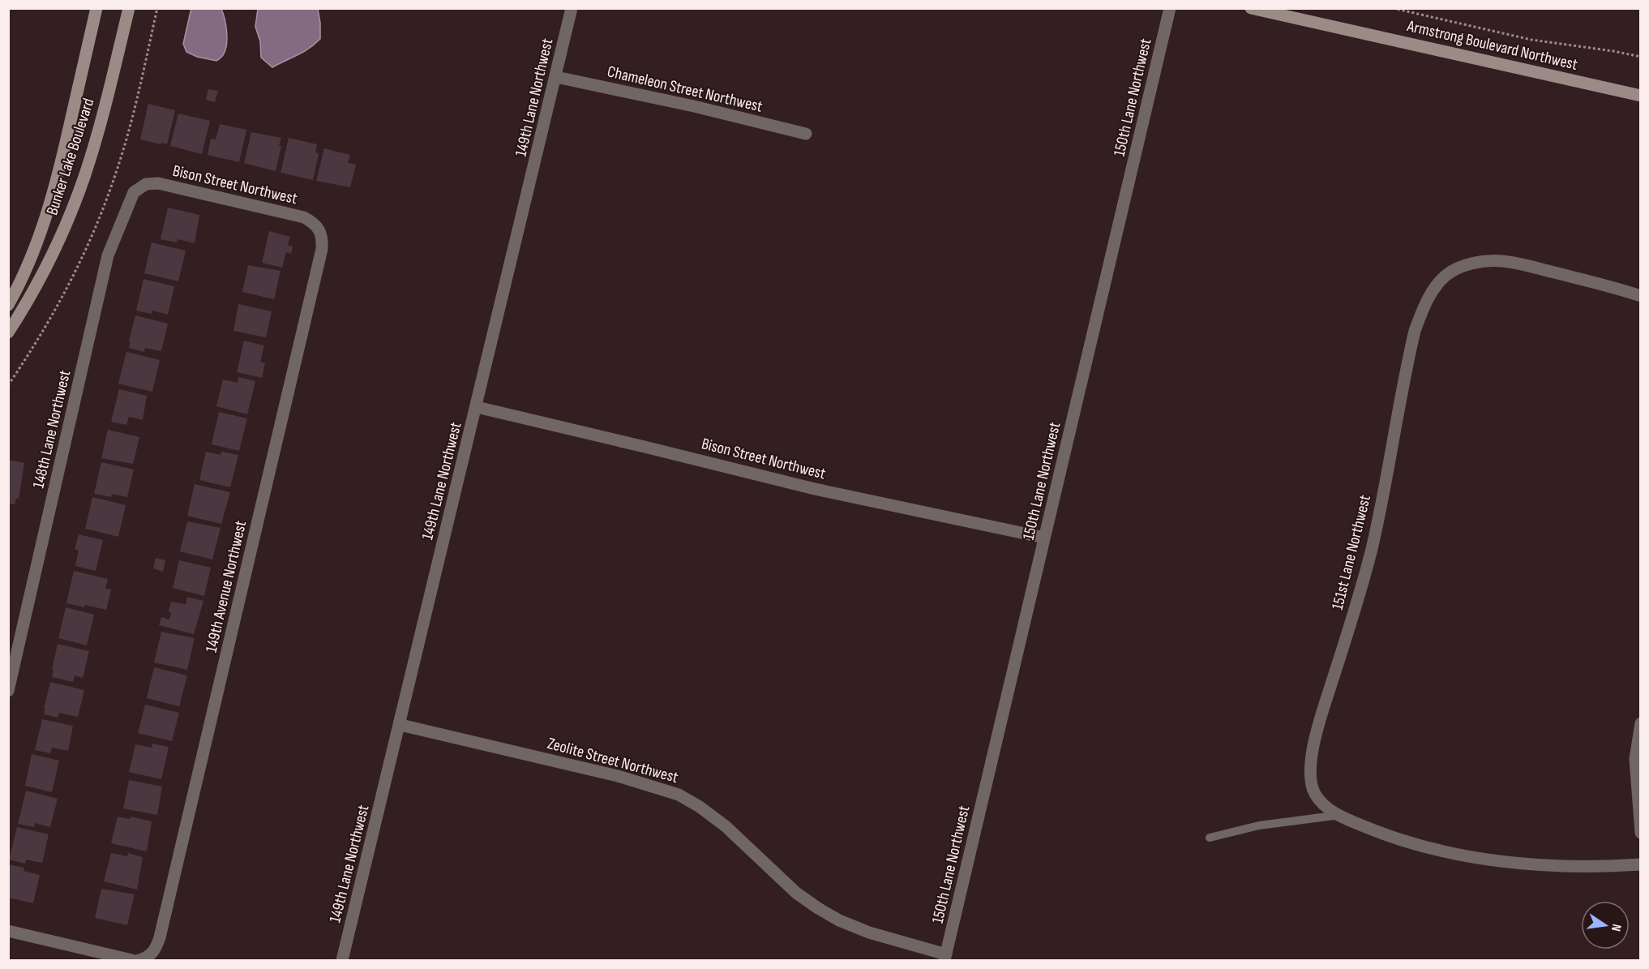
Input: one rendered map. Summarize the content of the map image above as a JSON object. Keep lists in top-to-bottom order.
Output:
{
  "streets": {
    "main road": ["Armstrong Boulevard Northwest", "Bunker Lake Boulevard"],
    "street": [
      "Chameleon Street Northwest",
      "149th Lane Northwest",
      "150th Lane Northwest",
      "Bison Street Northwest",
      "148th Lane Northwest",
      "151st Lane Northwest",
      "149th Avenue Northwest",
      "Zeolite Street Northwest"
    ]
  },
  "crossings": [
    ["Chameleon Street Northwest", "149th Lane Northwest"],
    ["149th Lane Northwest", "Bison Street Northwest"],
    ["149th Lane Northwest", "Zeolite Street Northwest"],
    ["150th Lane Northwest", "Bison Street Northwest"],
    ["150th Lane Northwest", "Zeolite Street Northwest"],
    ["Bison Street Northwest", "148th Lane Northwest"],
    ["Bison Street Northwest", "149th Avenue Northwest"]
  ],
  "north": "right"
}
